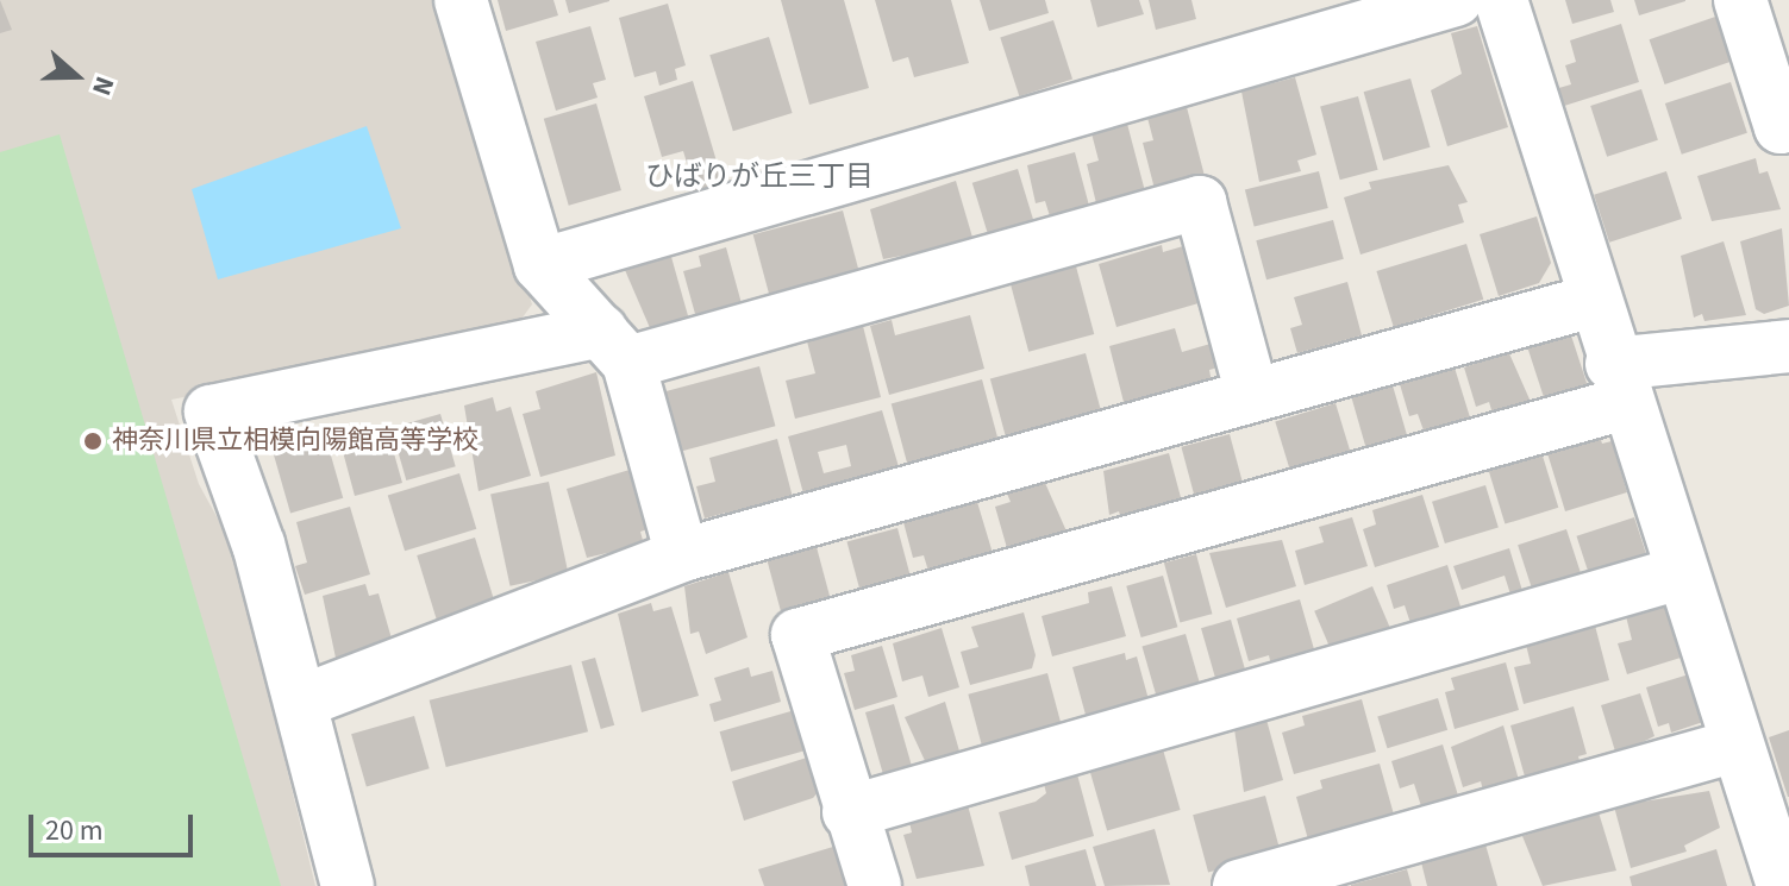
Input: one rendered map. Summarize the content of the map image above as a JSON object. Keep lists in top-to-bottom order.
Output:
{
  "districts": ["ひばりが丘三丁目"],
  "places": ["神奈川県立相模向陽館高等学校"],
  "scale_bar": "20 m",
  "north": "right"
}
